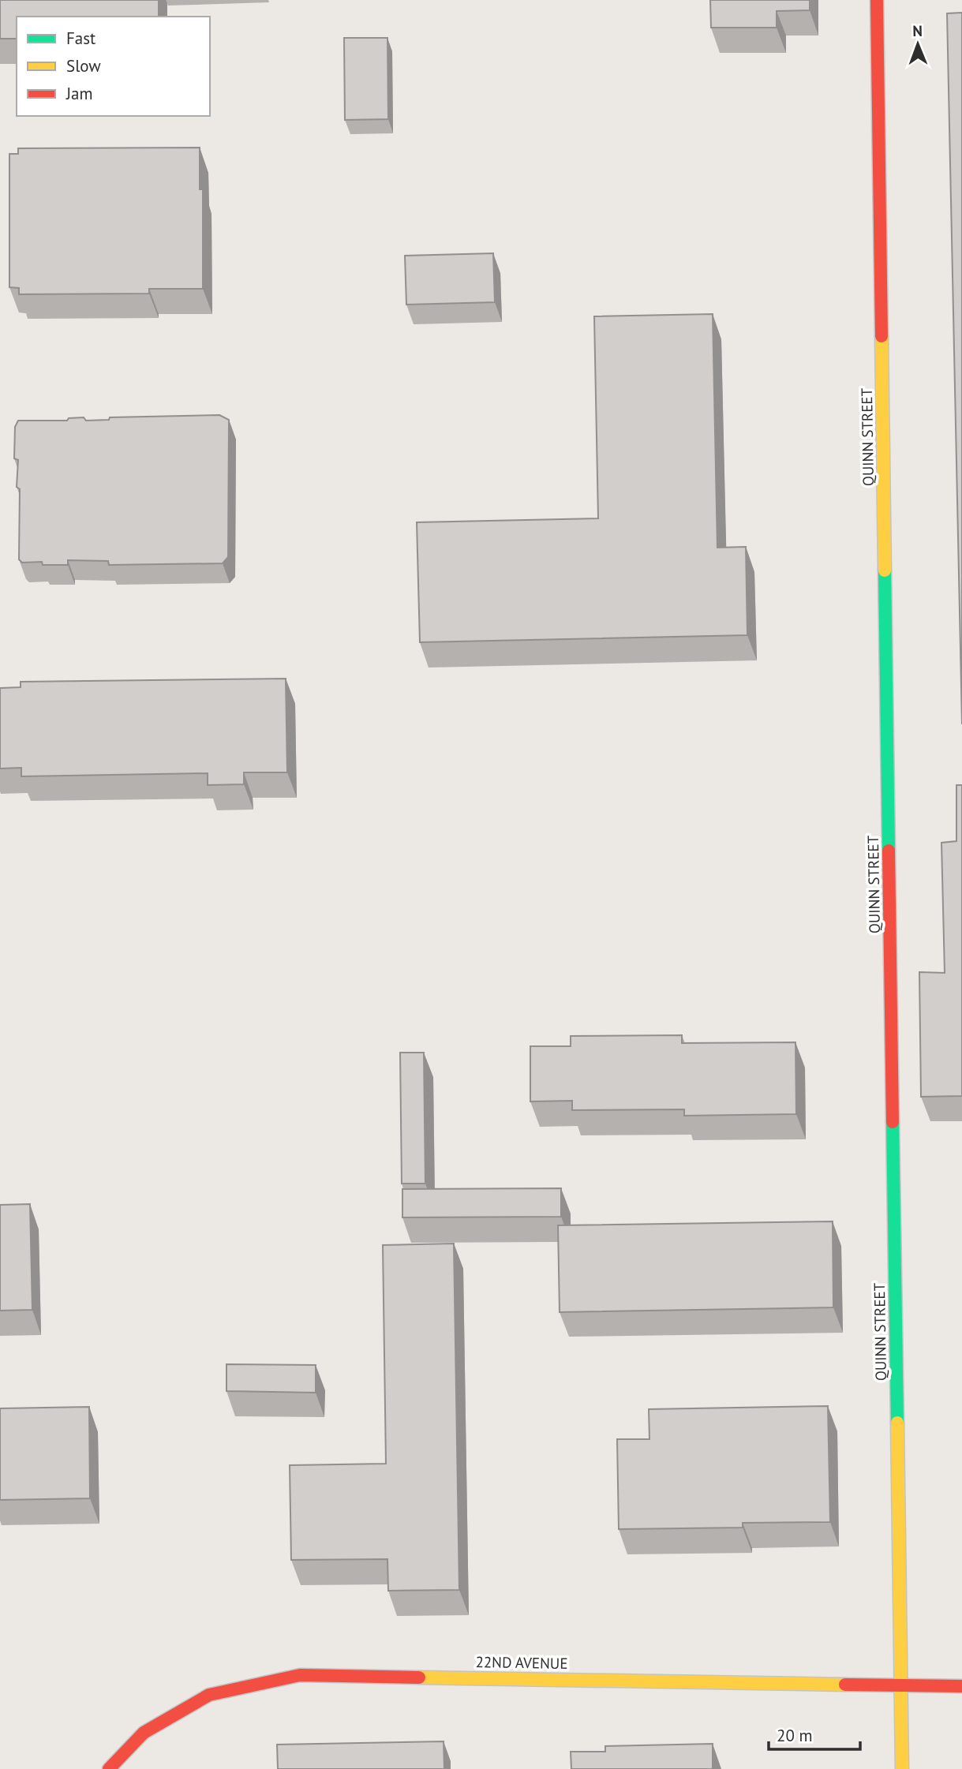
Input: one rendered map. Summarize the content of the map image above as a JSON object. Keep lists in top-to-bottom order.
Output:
{
  "streets": {
    "street": ["QUINN STREET", "22ND AVENUE"]
  },
  "crossings": [
    ["QUINN STREET", "22ND AVENUE"]
  ],
  "legend": ["Fast", "Slow", "Jam"],
  "scale_bar": "20 m",
  "north": "top"
}
